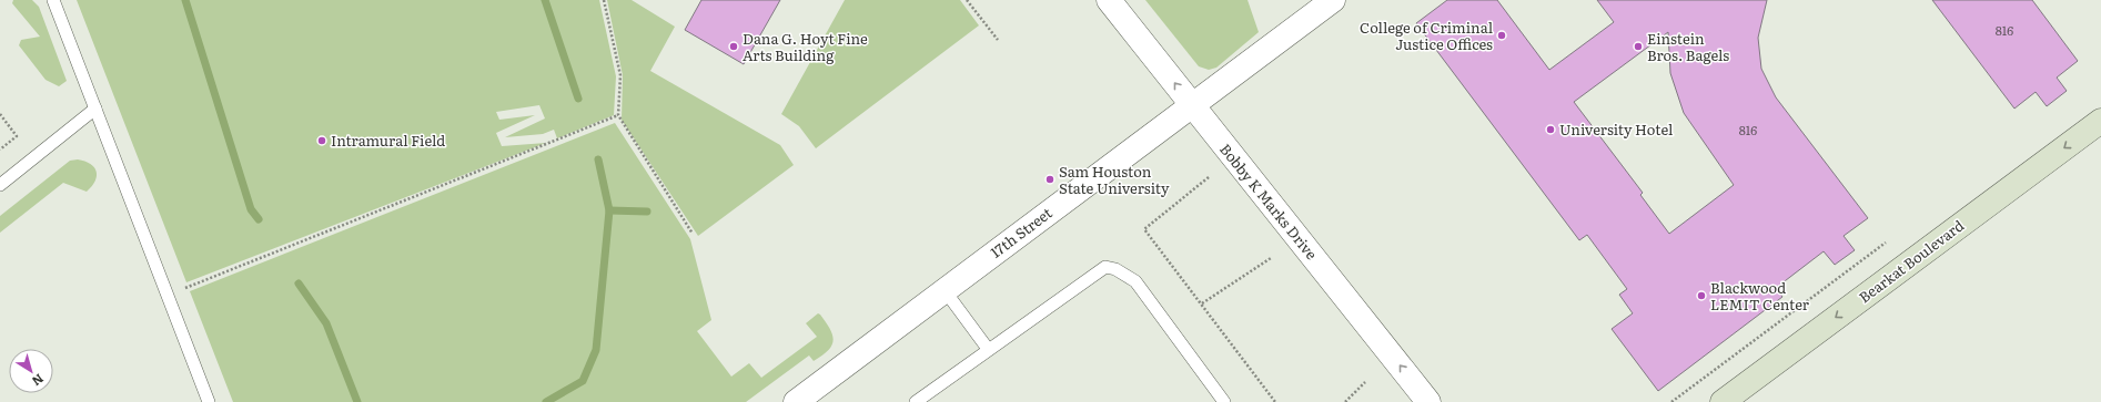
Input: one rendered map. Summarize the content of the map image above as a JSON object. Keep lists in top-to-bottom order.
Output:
{
  "streets": {
    "street": ["Bobby K Marks Drive", "17th Street", "Bearkat Boulevard"]
  },
  "crossings": [
    ["Bobby K Marks Drive", "17th Street"]
  ],
  "one_way": ["Bobby K Marks Drive", "Bearkat Boulevard"],
  "places": [
    "College of Criminal Justice Offices",
    "Dana G. Hoyt Fine Arts Building",
    "Einstein Bros. Bagels",
    "University Hotel",
    "Intramural Field",
    "Sam Houston State University",
    "Blackwood LEMIT Center"
  ],
  "house_numbers": ["816", "816"],
  "north": "bottom right"
}
